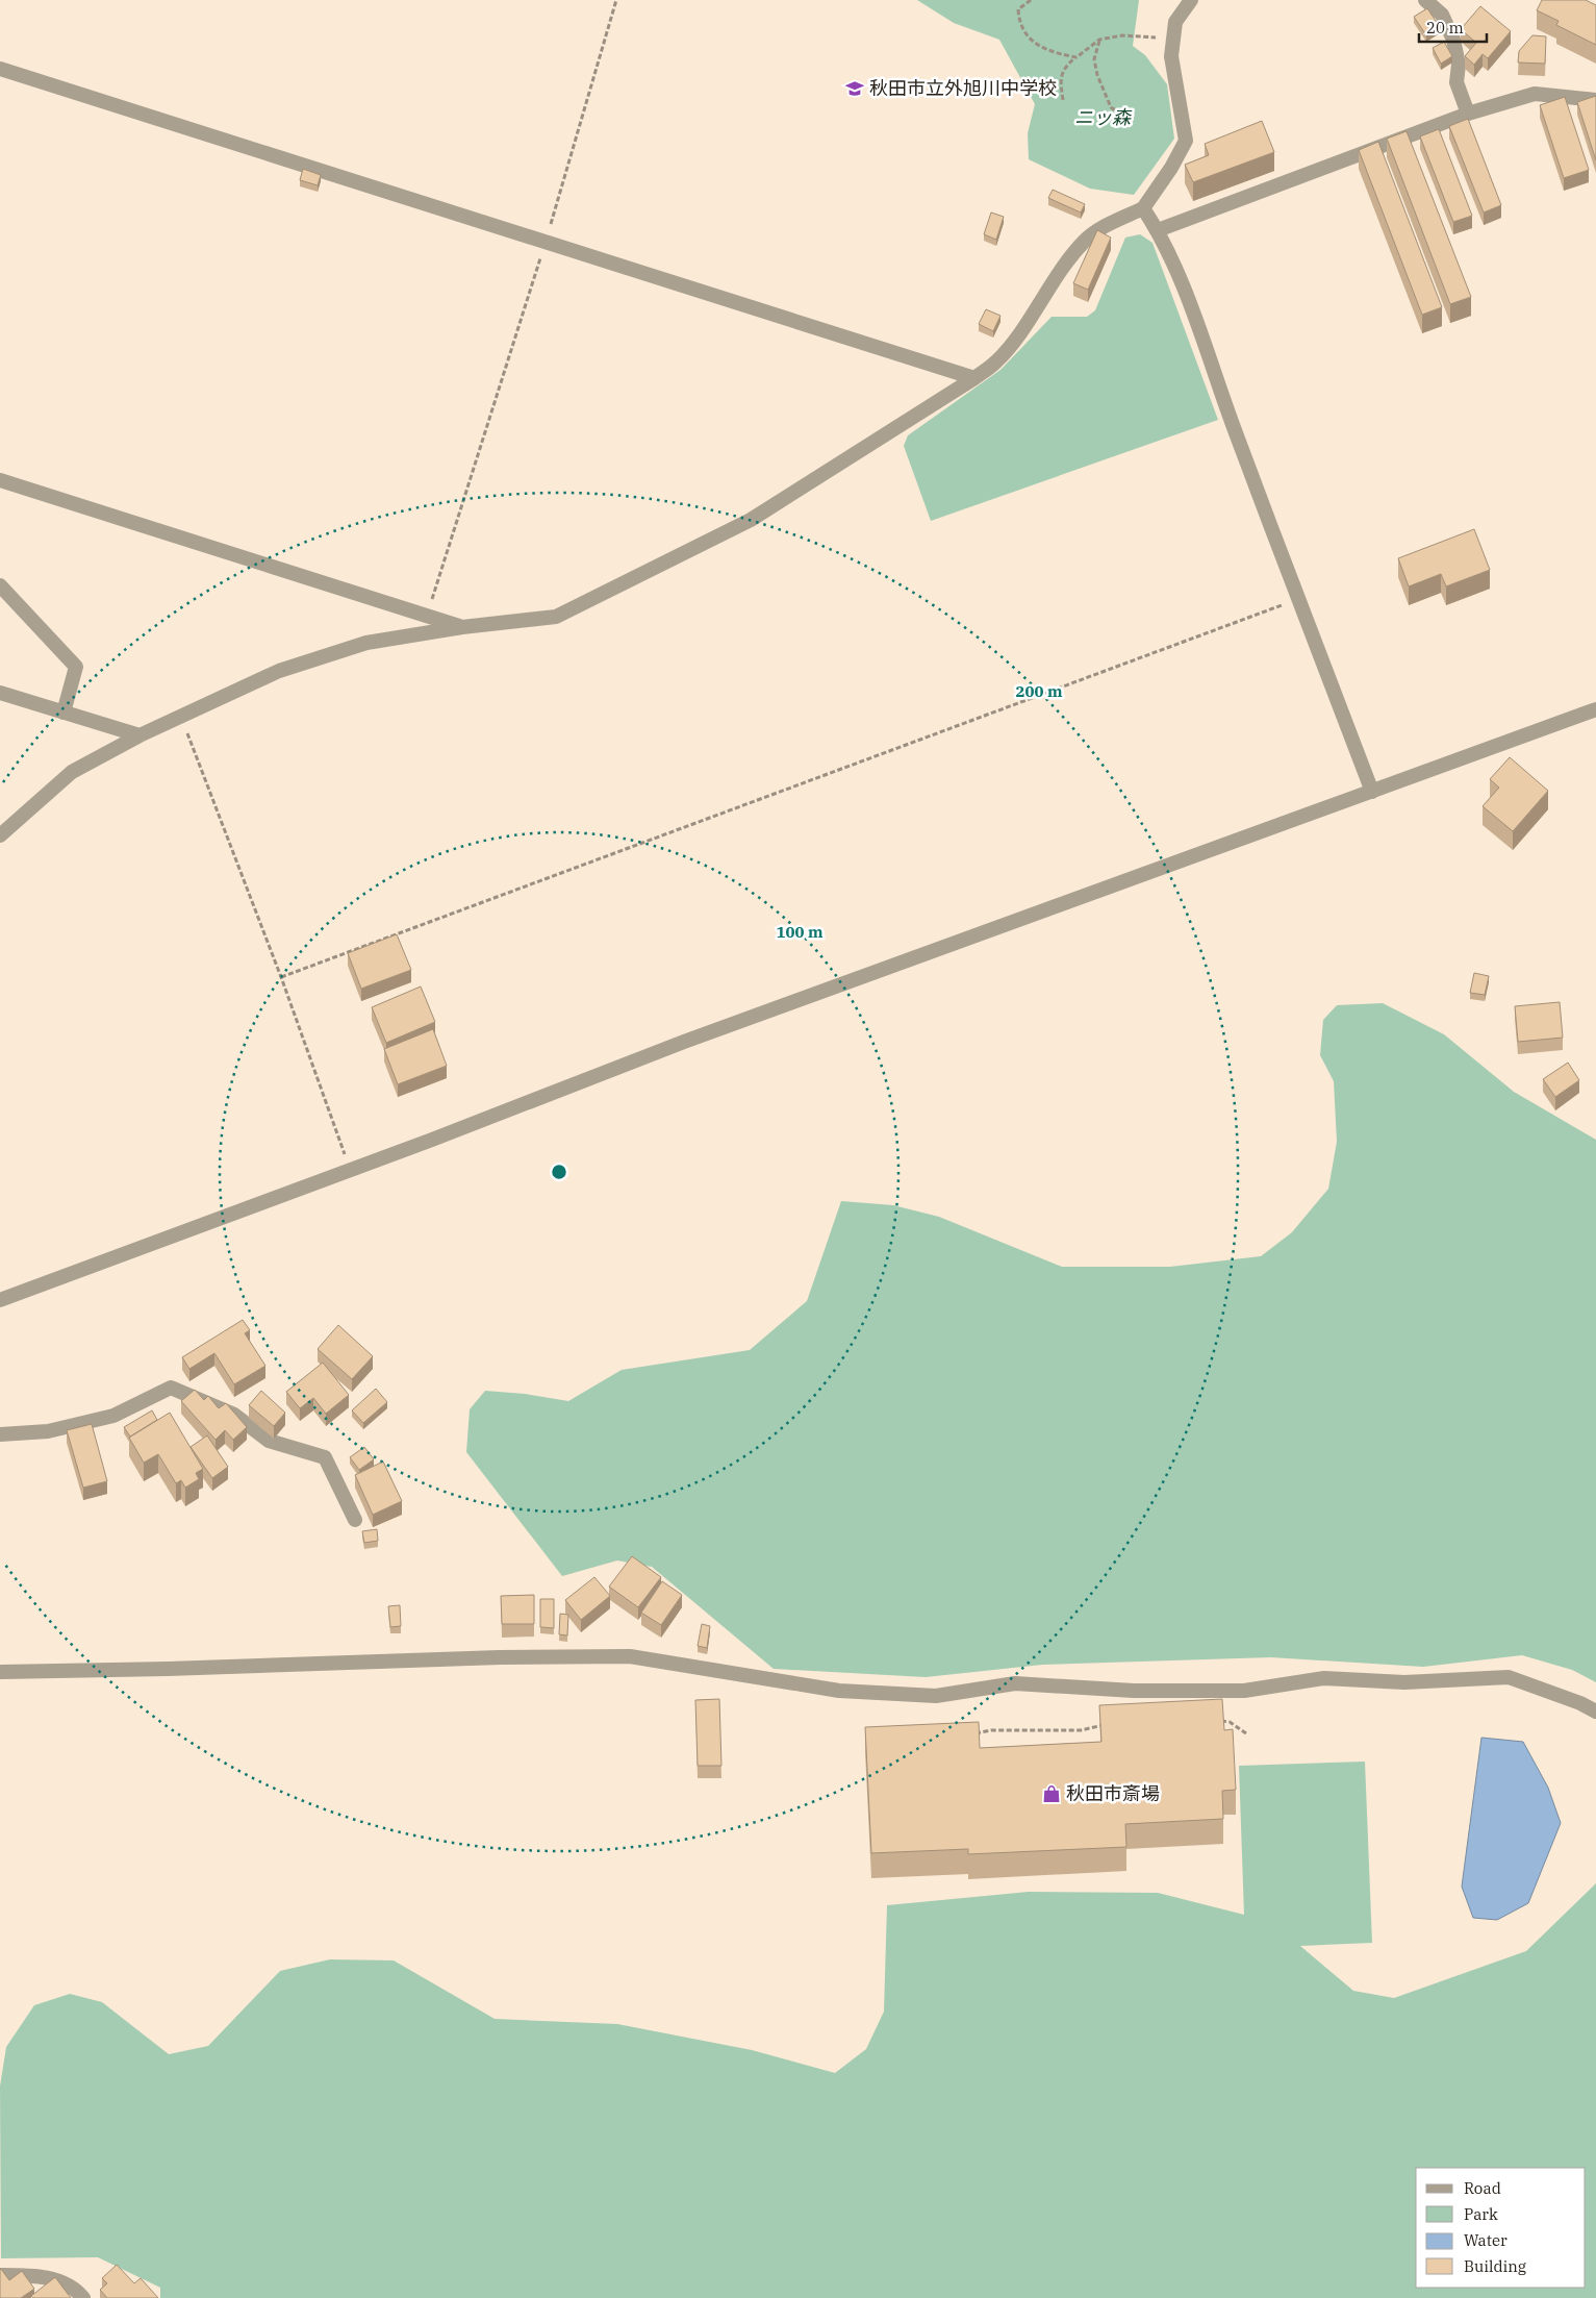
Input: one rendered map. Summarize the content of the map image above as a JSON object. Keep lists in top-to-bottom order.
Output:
{
  "parks": ["ニッ森"],
  "places": {
    "school or university": ["秋田市立外旭川中学校"],
    "shop": ["秋田市斎場"]
  },
  "legend": [
    "Road",
    "Park",
    "Water",
    "Building"
  ],
  "scale_bar": "20 m",
  "rings": ["200 m", "100 m"]
}
